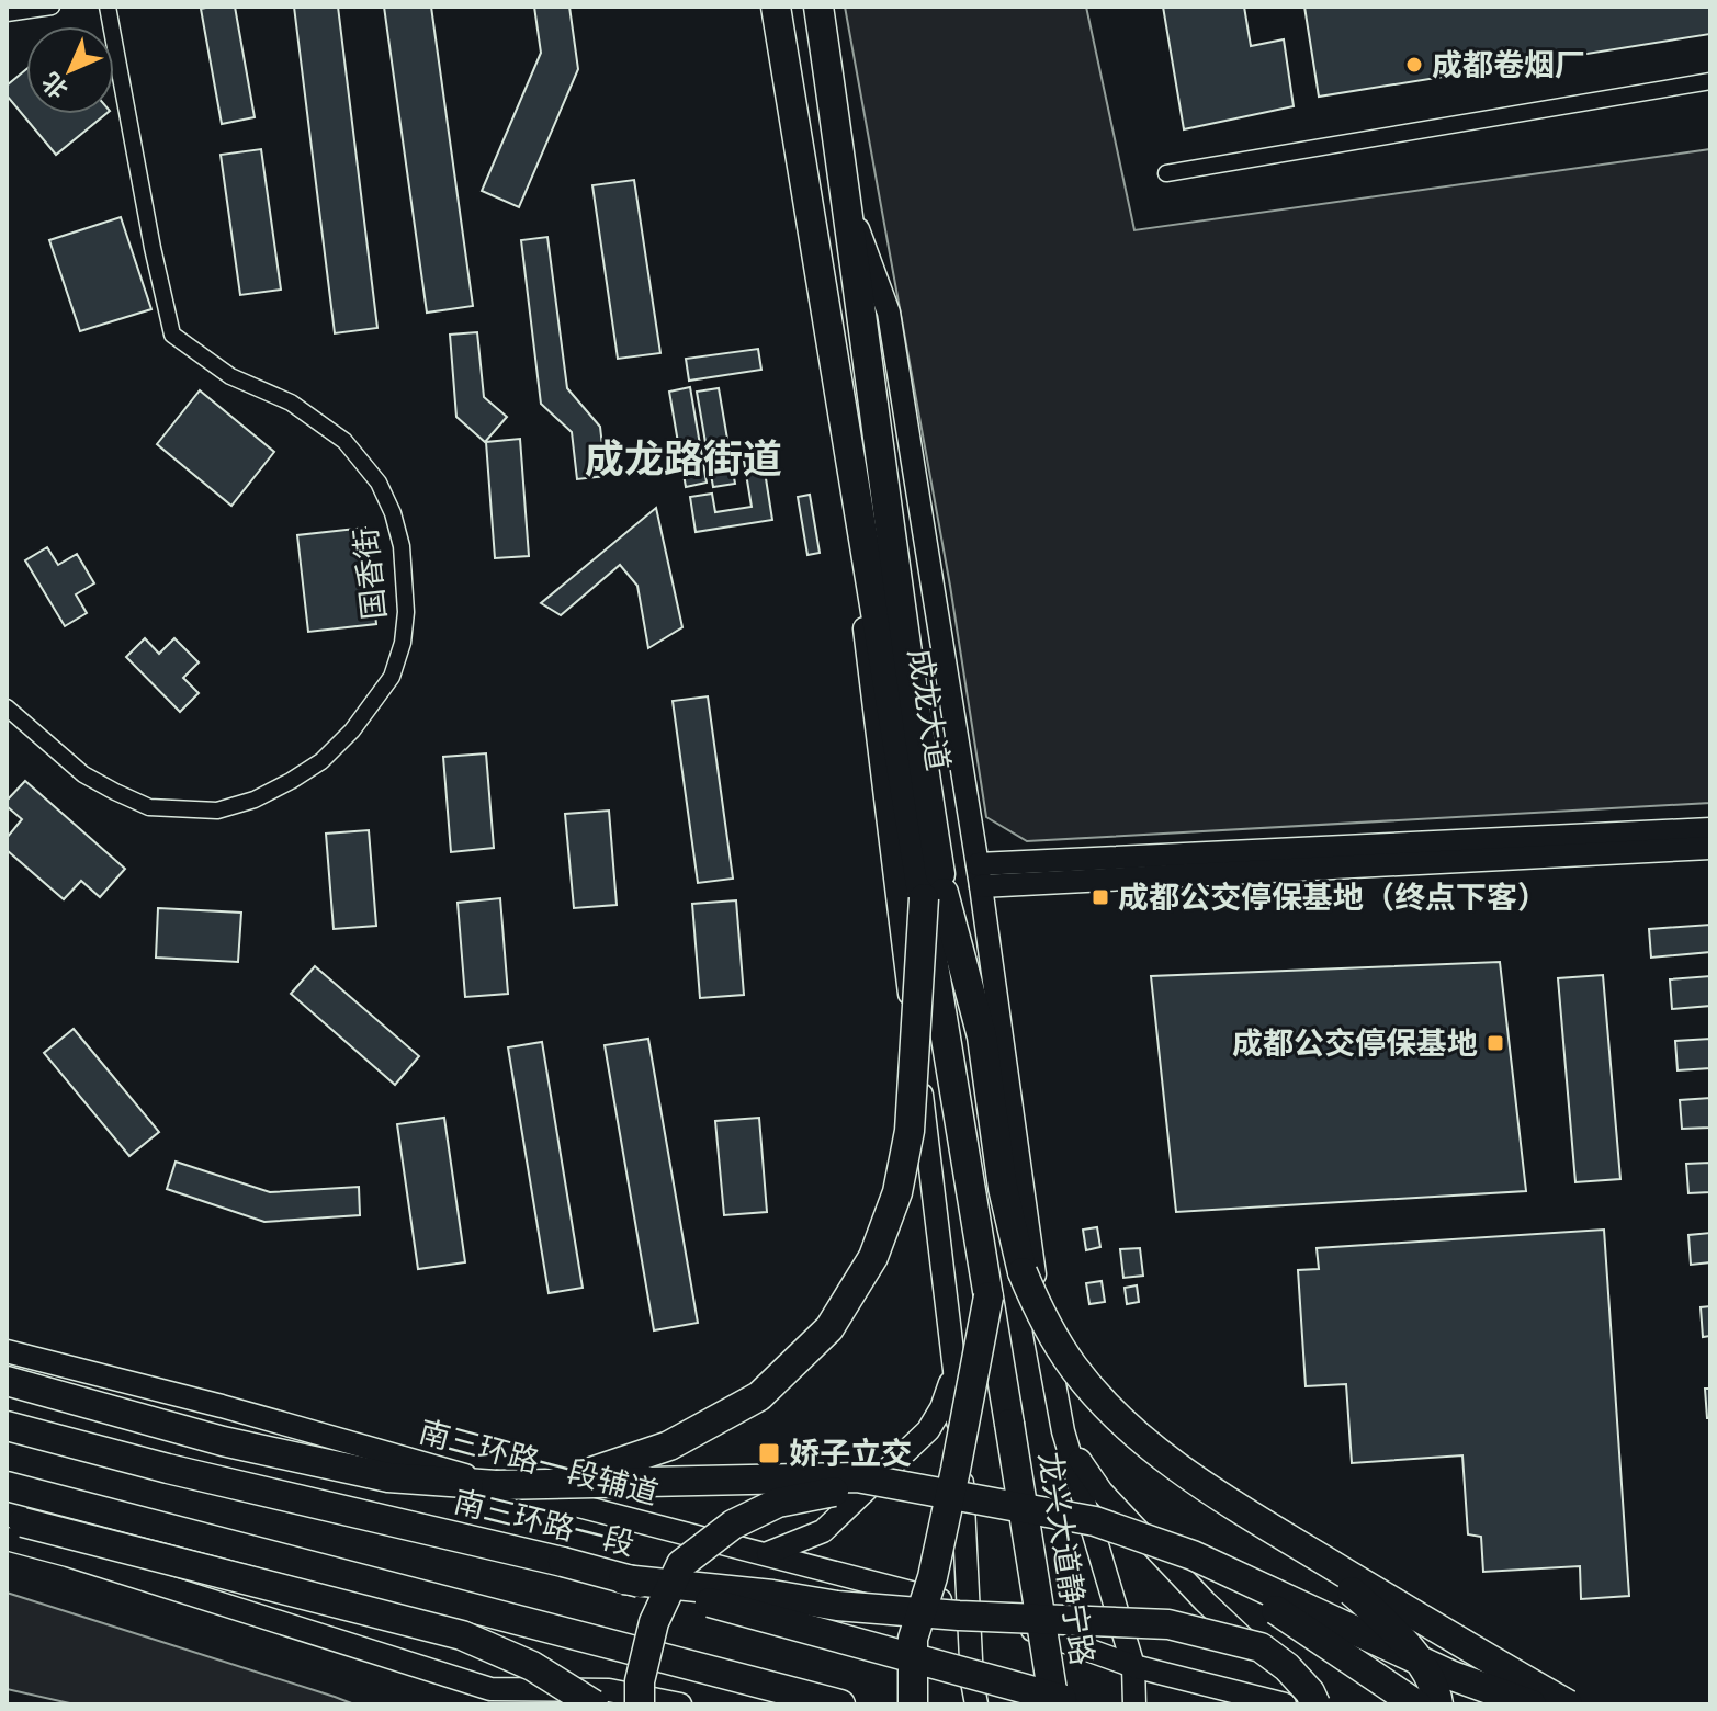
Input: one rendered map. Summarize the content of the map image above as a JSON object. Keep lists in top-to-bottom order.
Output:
{
  "streets": {
    "highway": ["成龙大道", "南三环路一段", "龙兴大道静宁路"],
    "main road": ["南三环路一段辅道"],
    "street": ["国香街"]
  },
  "crossings": [
    ["成龙大道", "龙兴大道静宁路"],
    ["南三环路一段", "龙兴大道静宁路"]
  ],
  "districts": ["成龙路街道"],
  "places": {
    "other": ["成都卷烟厂"],
    "transit": ["成都公交停保基地（终点下客）", "成都公交停保基地", "娇子立交"]
  },
  "north": "bottom left"
}
